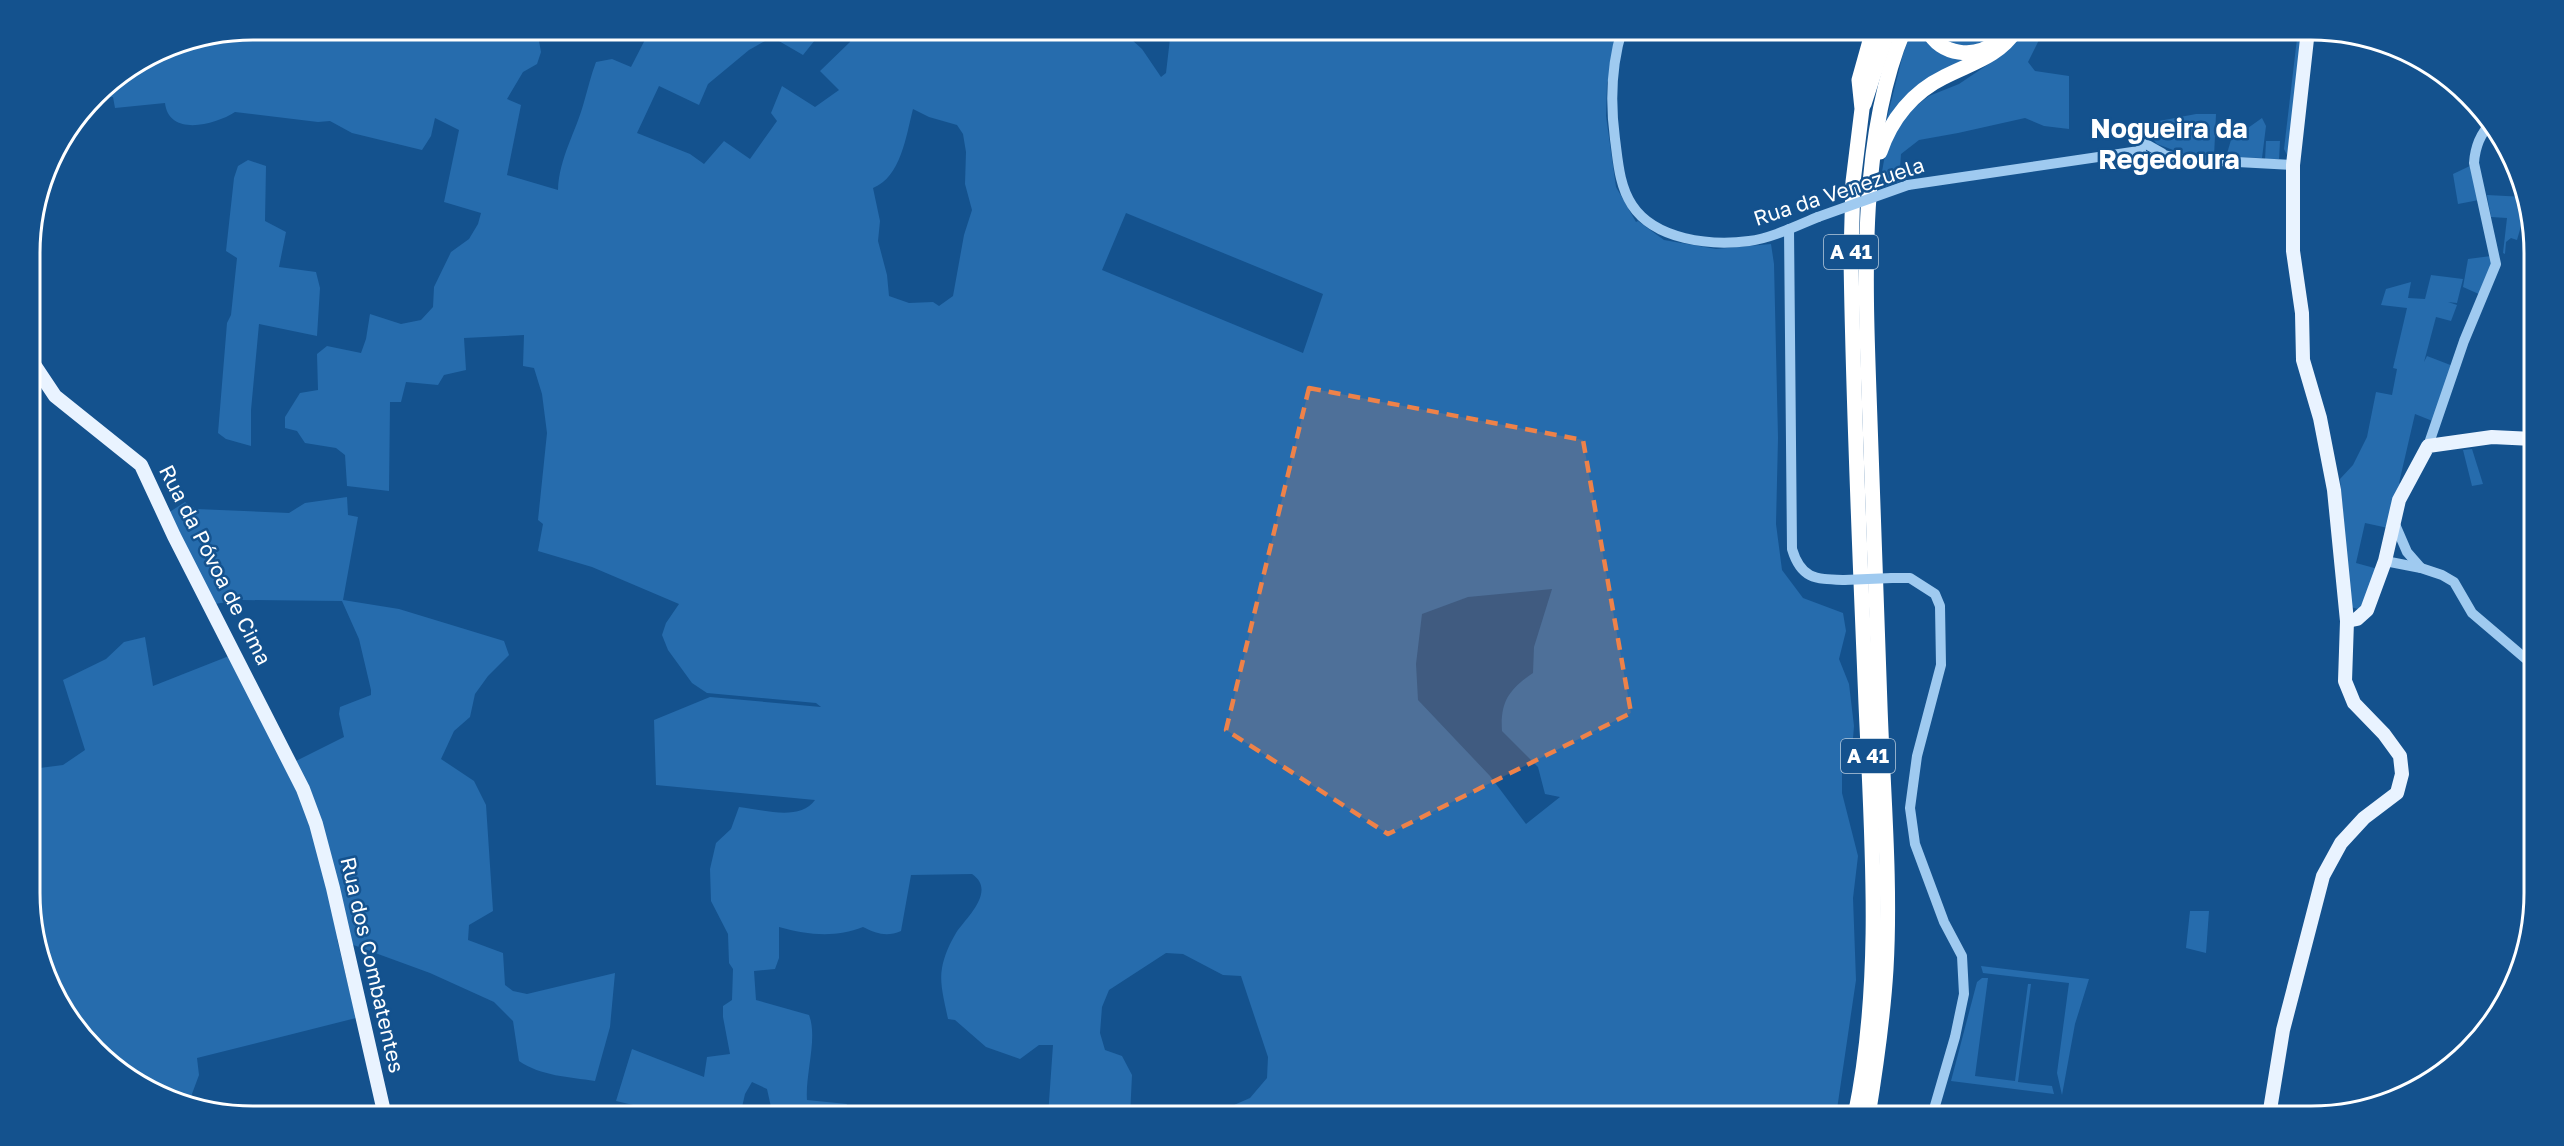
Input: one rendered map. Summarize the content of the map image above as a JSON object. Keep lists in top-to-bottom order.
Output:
{
  "streets": {
    "highway": ["A 41"],
    "main road": ["Rua da Póvoa de Cima", "Rua dos Combatentes"],
    "street": ["Rua da Venezuela"]
  },
  "crossings": [
    ["Rua da Póvoa de Cima", "Rua dos Combatentes"]
  ],
  "districts": ["Nogueira da Regedoura"]
}
